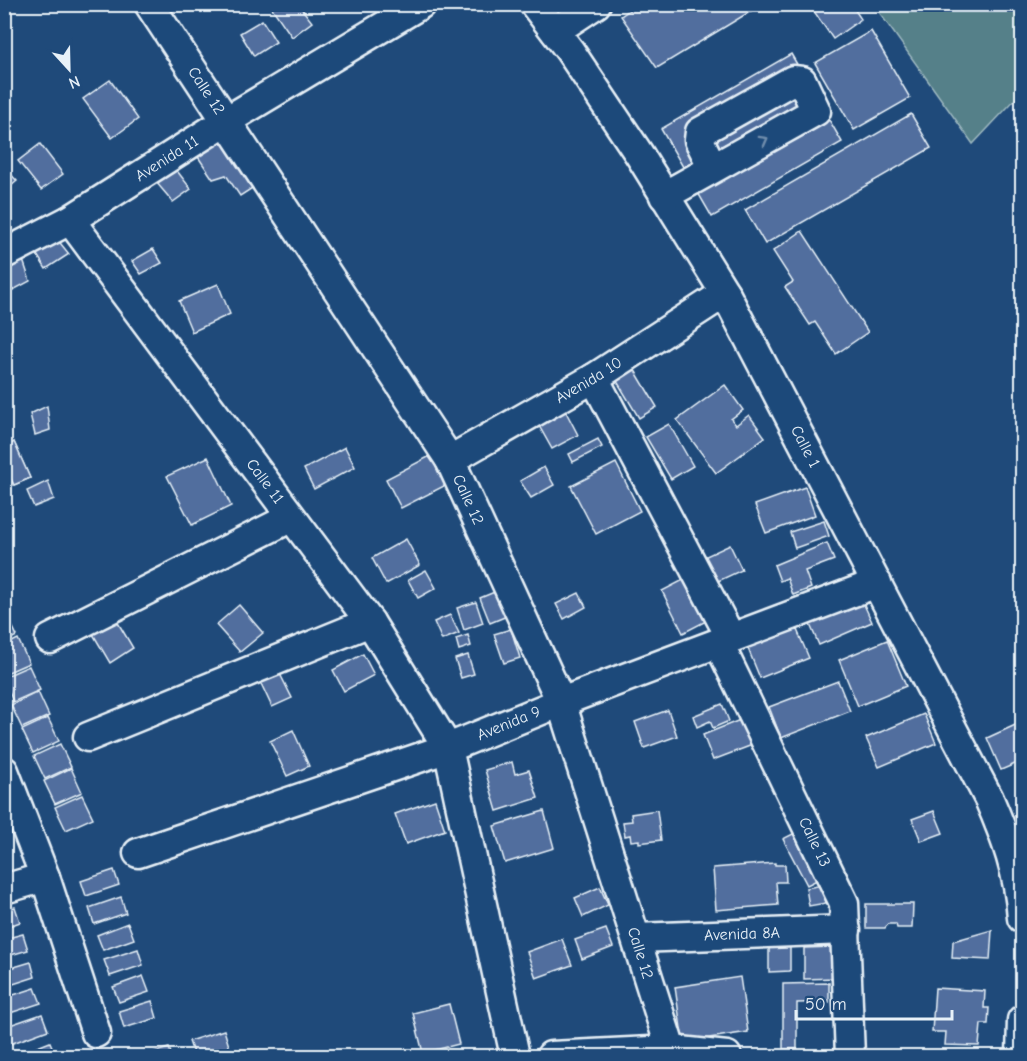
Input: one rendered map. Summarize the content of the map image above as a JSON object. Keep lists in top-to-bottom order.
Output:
{
  "streets": {
    "street": [
      "Calle 12",
      "Avenida 11",
      "Avenida 10",
      "Calle 1",
      "Calle 11",
      "Avenida 9",
      "Calle 13",
      "Avenida 8A"
    ]
  },
  "crossings": [
    ["Calle 12", "Avenida 11"],
    ["Calle 12", "Avenida 10"],
    ["Calle 12", "Avenida 9"],
    ["Calle 12", "Avenida 8A"],
    ["Avenida 11", "Calle 11"],
    ["Avenida 10", "Calle 1"],
    ["Avenida 10", "Calle 13"],
    ["Calle 1", "Avenida 9"],
    ["Calle 11", "Avenida 9"],
    ["Avenida 9", "Calle 13"],
    ["Calle 13", "Avenida 8A"]
  ],
  "scale_bar": "50 m",
  "north": "bottom"
}
